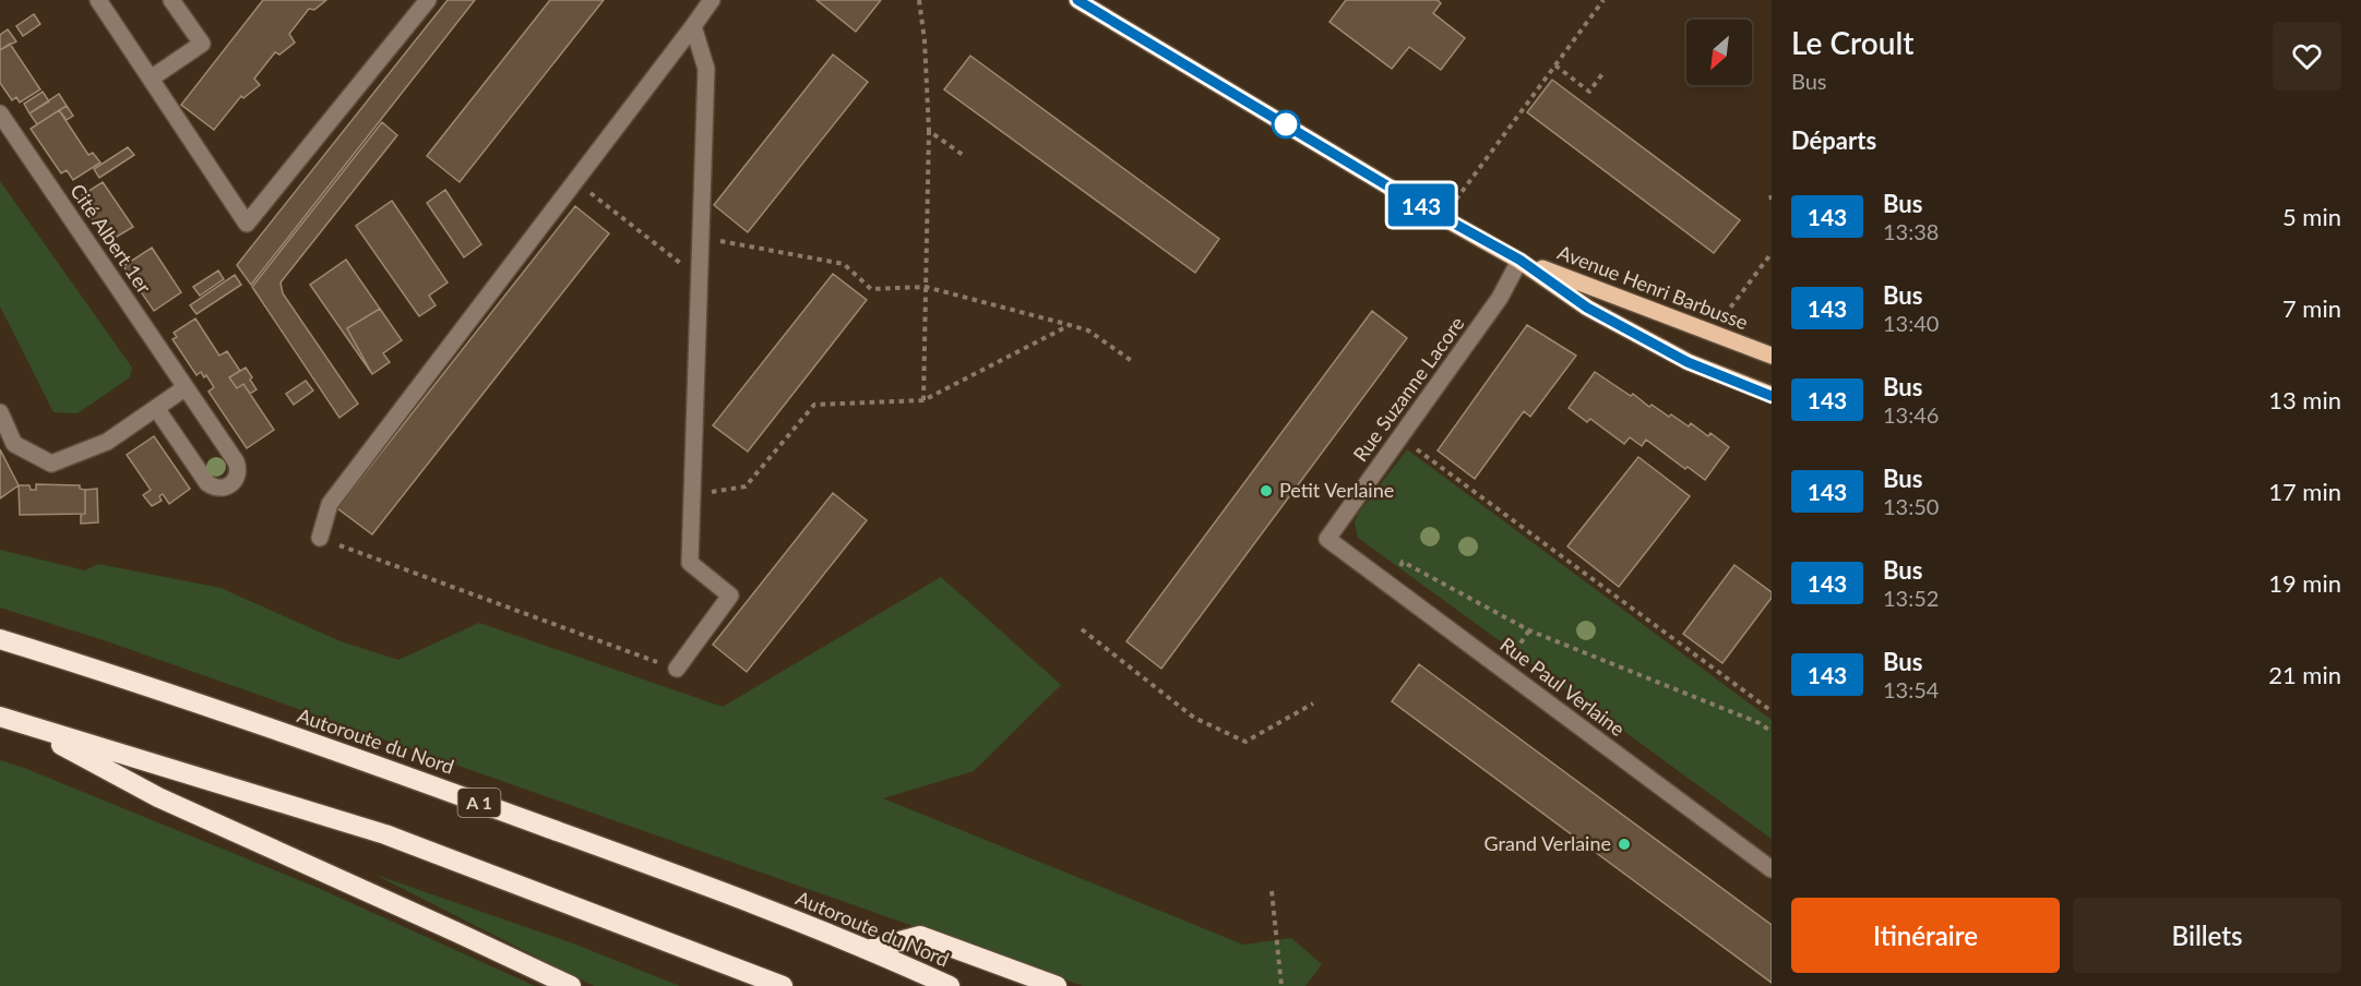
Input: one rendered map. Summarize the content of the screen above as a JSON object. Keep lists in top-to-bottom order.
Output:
{
  "streets": {
    "highway": ["Autoroute du Nord", "A 1"],
    "main road": ["Avenue Henri Barbusse"],
    "street": ["Cité Albert 1er", "Rue Suzanne Lacore", "Rue Paul Verlaine"]
  },
  "crossings": [
    ["Avenue Henri Barbusse", "Rue Suzanne Lacore"],
    ["Rue Suzanne Lacore", "Rue Paul Verlaine"]
  ],
  "places": ["Petit Verlaine", "Grand Verlaine"],
  "lines": ["bus line 143"],
  "north": "bottom left",
  "page": {
    "on_map": "143",
    "heading": [
      ["Le Croult", "Bus"],
      "Départs"
    ],
    "list": [
      {
        "mark": "143",
        "name": "Bus",
        "note": "13:38",
        "value": "5 min"
      },
      {
        "mark": "143",
        "name": "Bus",
        "note": "13:40",
        "value": "7 min"
      },
      {
        "mark": "143",
        "name": "Bus",
        "note": "13:46",
        "value": "13 min"
      },
      {
        "mark": "143",
        "name": "Bus",
        "note": "13:50",
        "value": "17 min"
      },
      {
        "mark": "143",
        "name": "Bus",
        "note": "13:52",
        "value": "19 min"
      },
      {
        "mark": "143",
        "name": "Bus",
        "note": "13:54",
        "value": "21 min"
      }
    ],
    "buttons": ["Itinéraire", "Billets"]
  }
}
